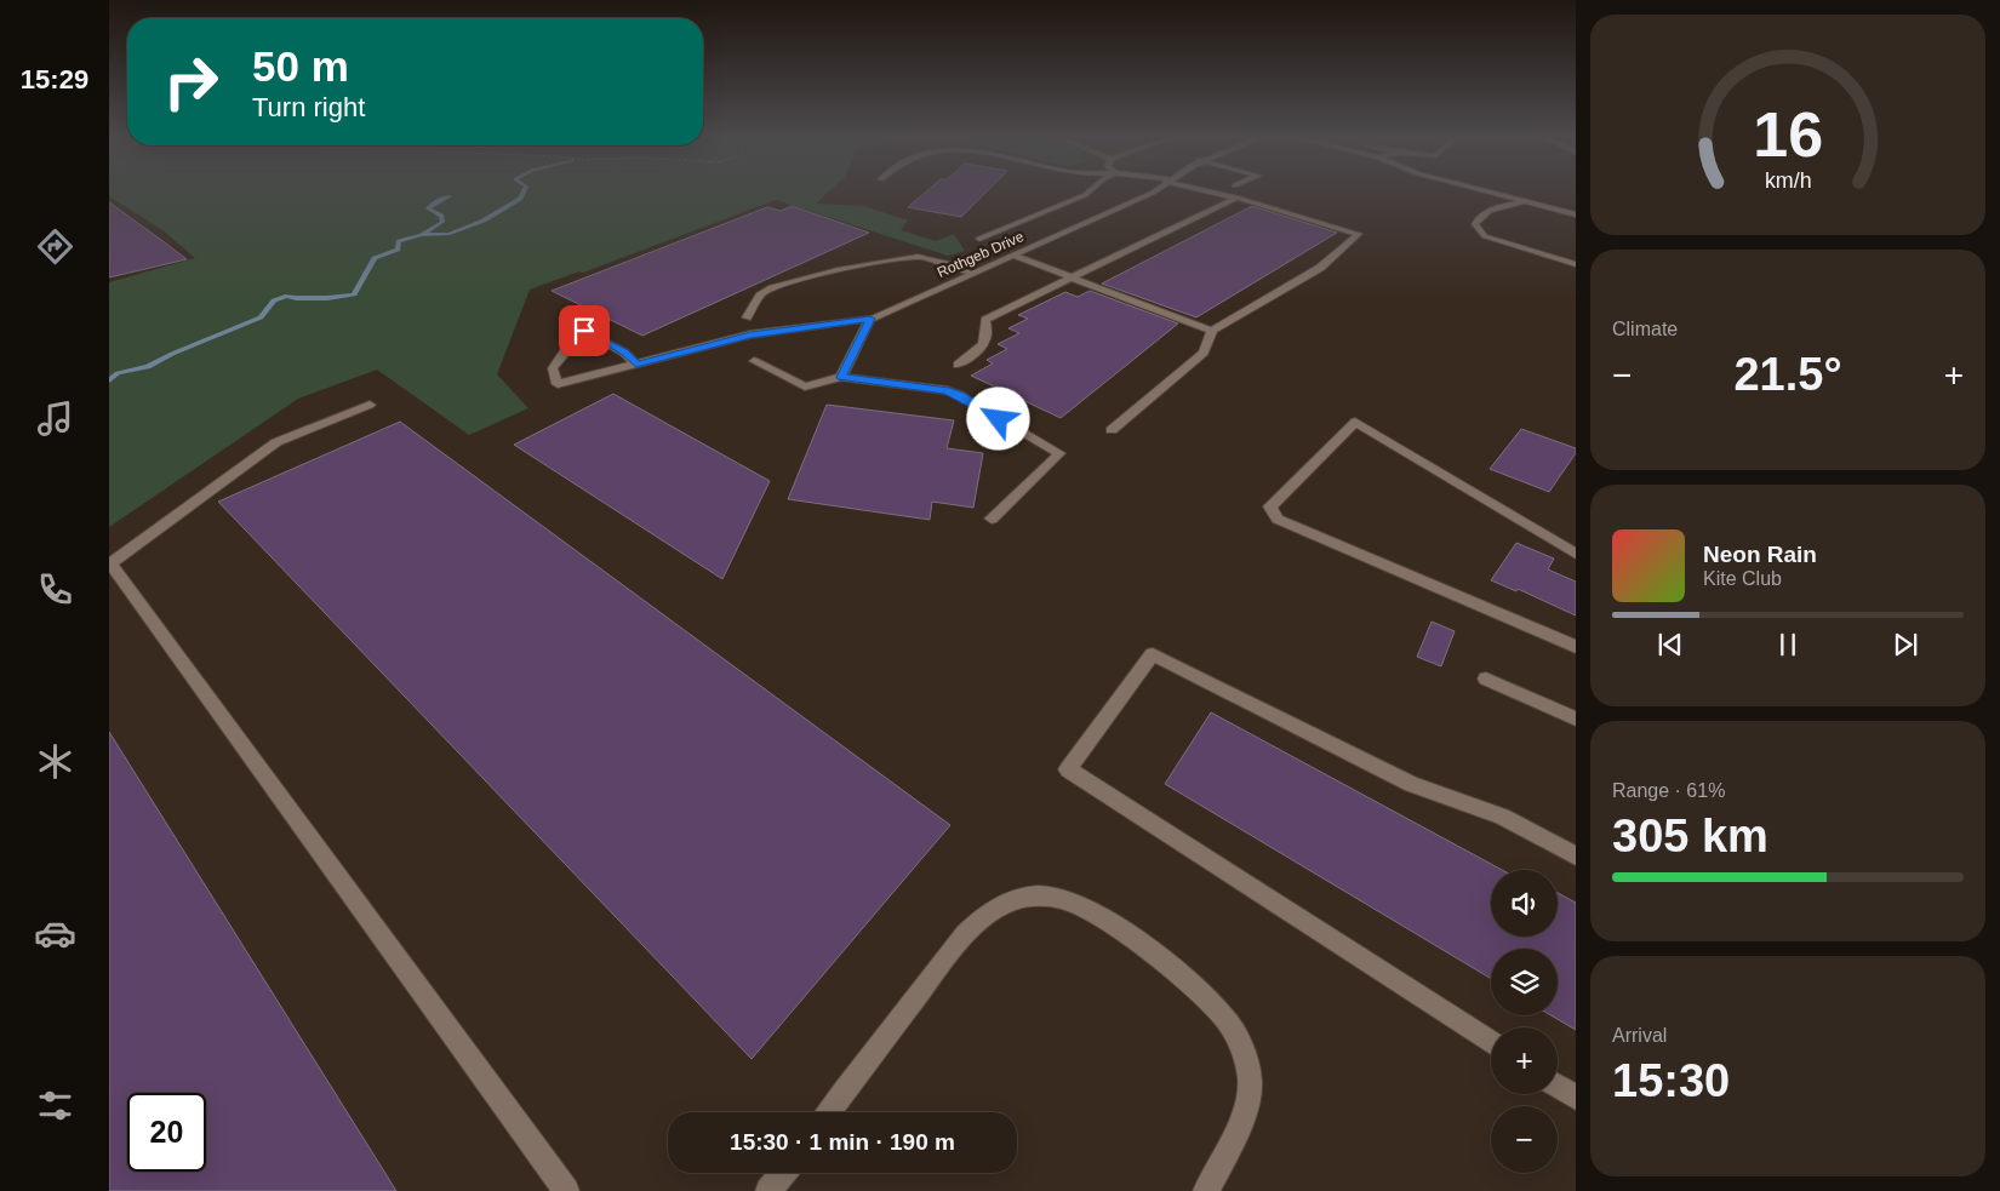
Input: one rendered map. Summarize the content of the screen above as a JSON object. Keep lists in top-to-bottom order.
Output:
{
  "streets": {
    "street": ["Rothgeb Drive"]
  },
  "page": {
    "tabs": "15:29",
    "turn": ["50 m", "Turn right"],
    "tile": [
      "Climate",
      ["Range · 61%", "305 km"],
      ["Arrival", "15:30"]
    ],
    "heat": ["−", "21.5°", "+"],
    "song": ["Neon Rain", "Kite Club"],
    "map_buttons": ["+", "−"],
    "limit": "20",
    "trip": "15:30 · 1 min · 190 m",
    "gauge": ["16", "km/h"]
  }
}
